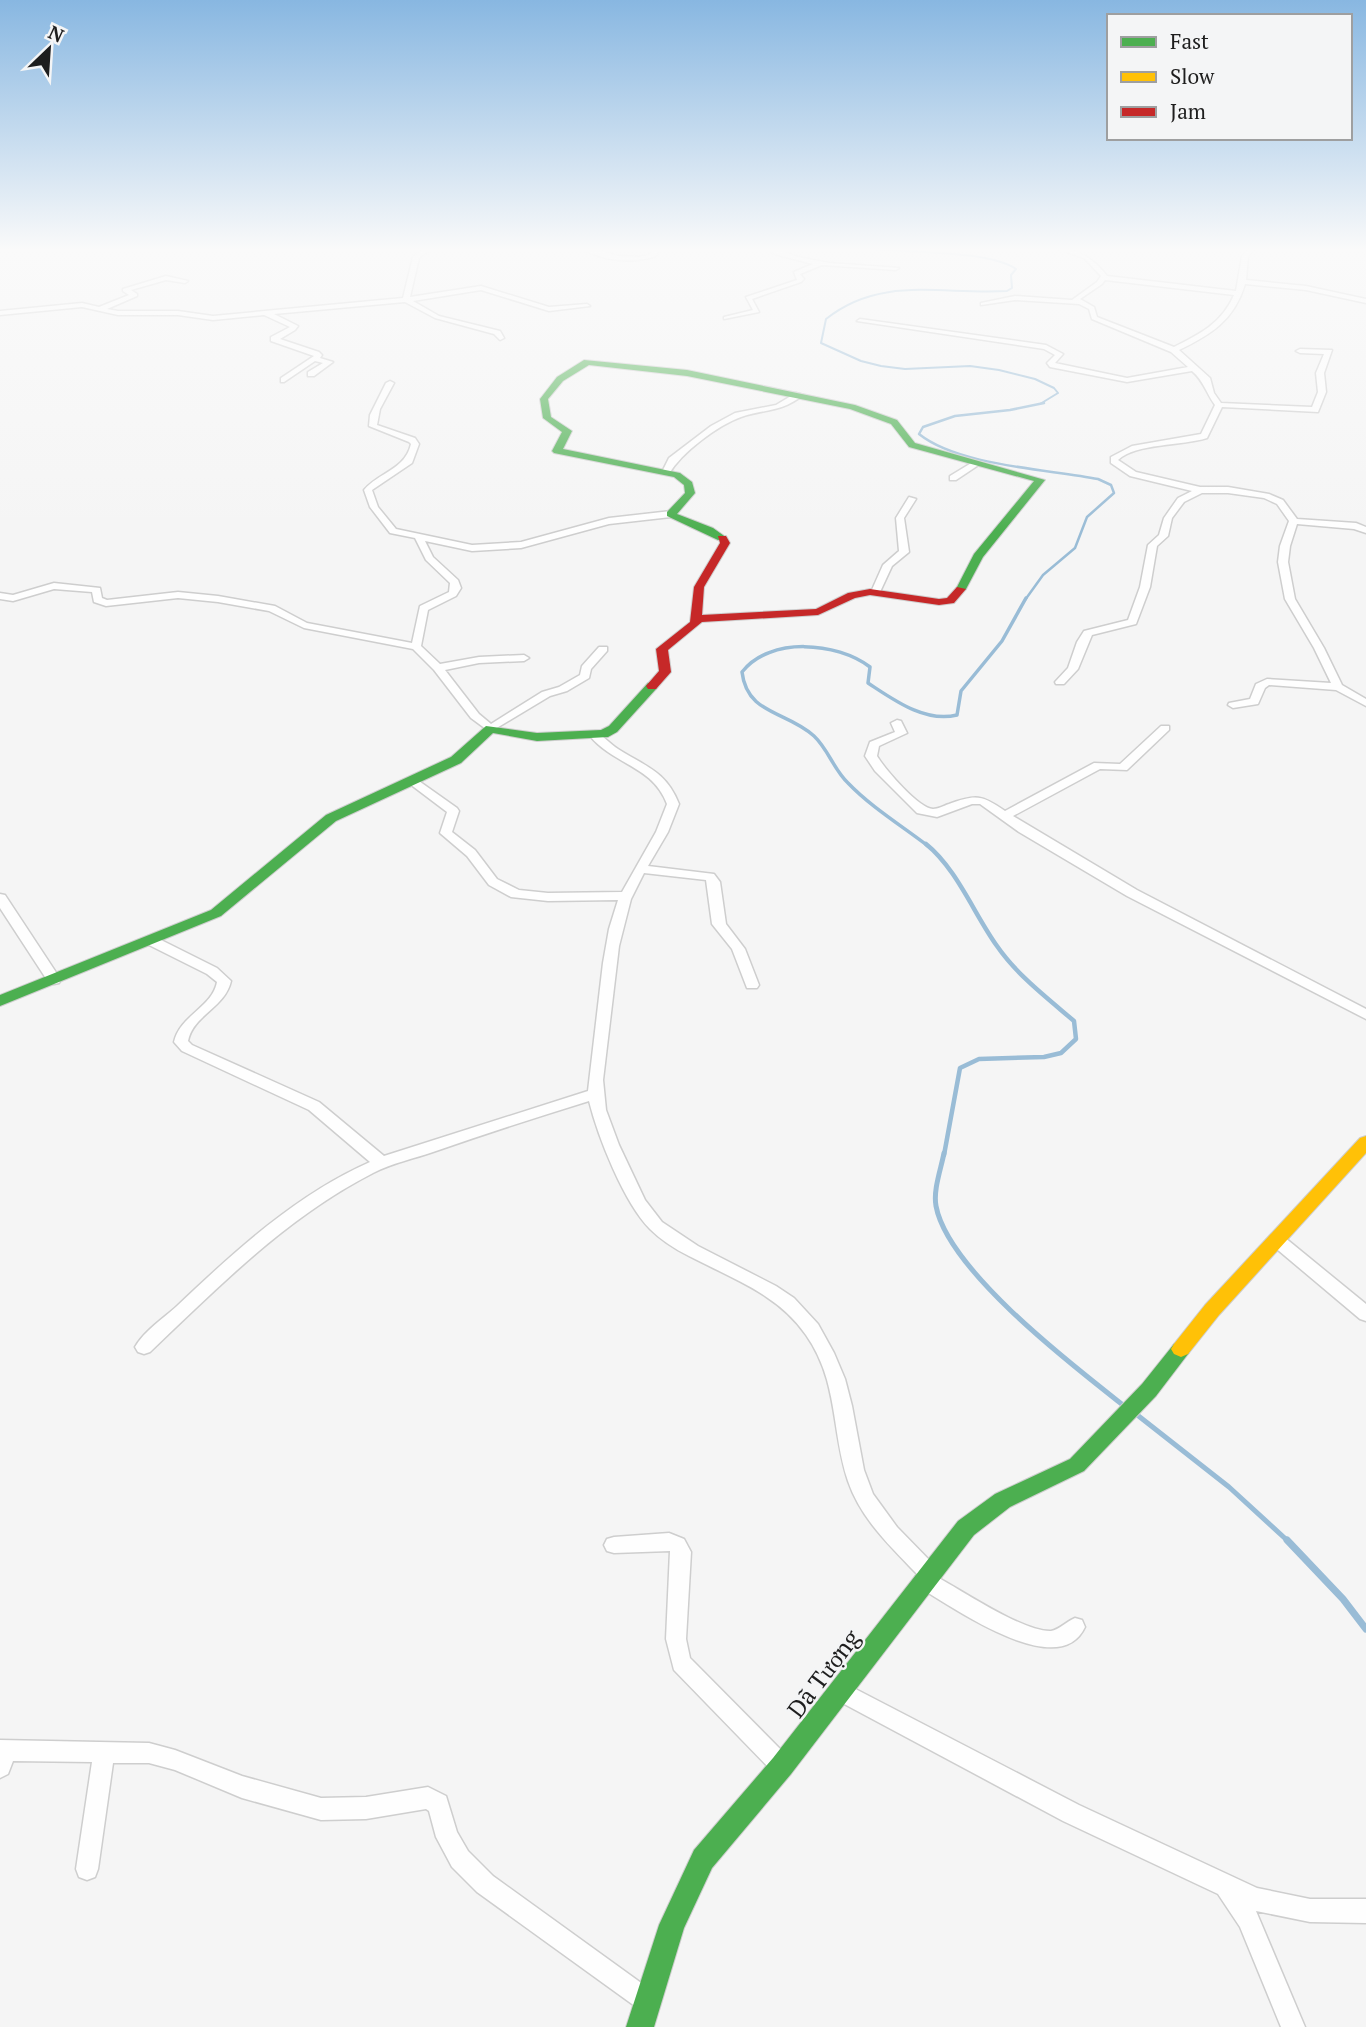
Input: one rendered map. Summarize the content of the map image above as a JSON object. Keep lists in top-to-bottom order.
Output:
{
  "streets": {
    "street": ["Dã Tượng"]
  },
  "legend": ["Fast", "Slow", "Jam"],
  "north": "top right"
}
